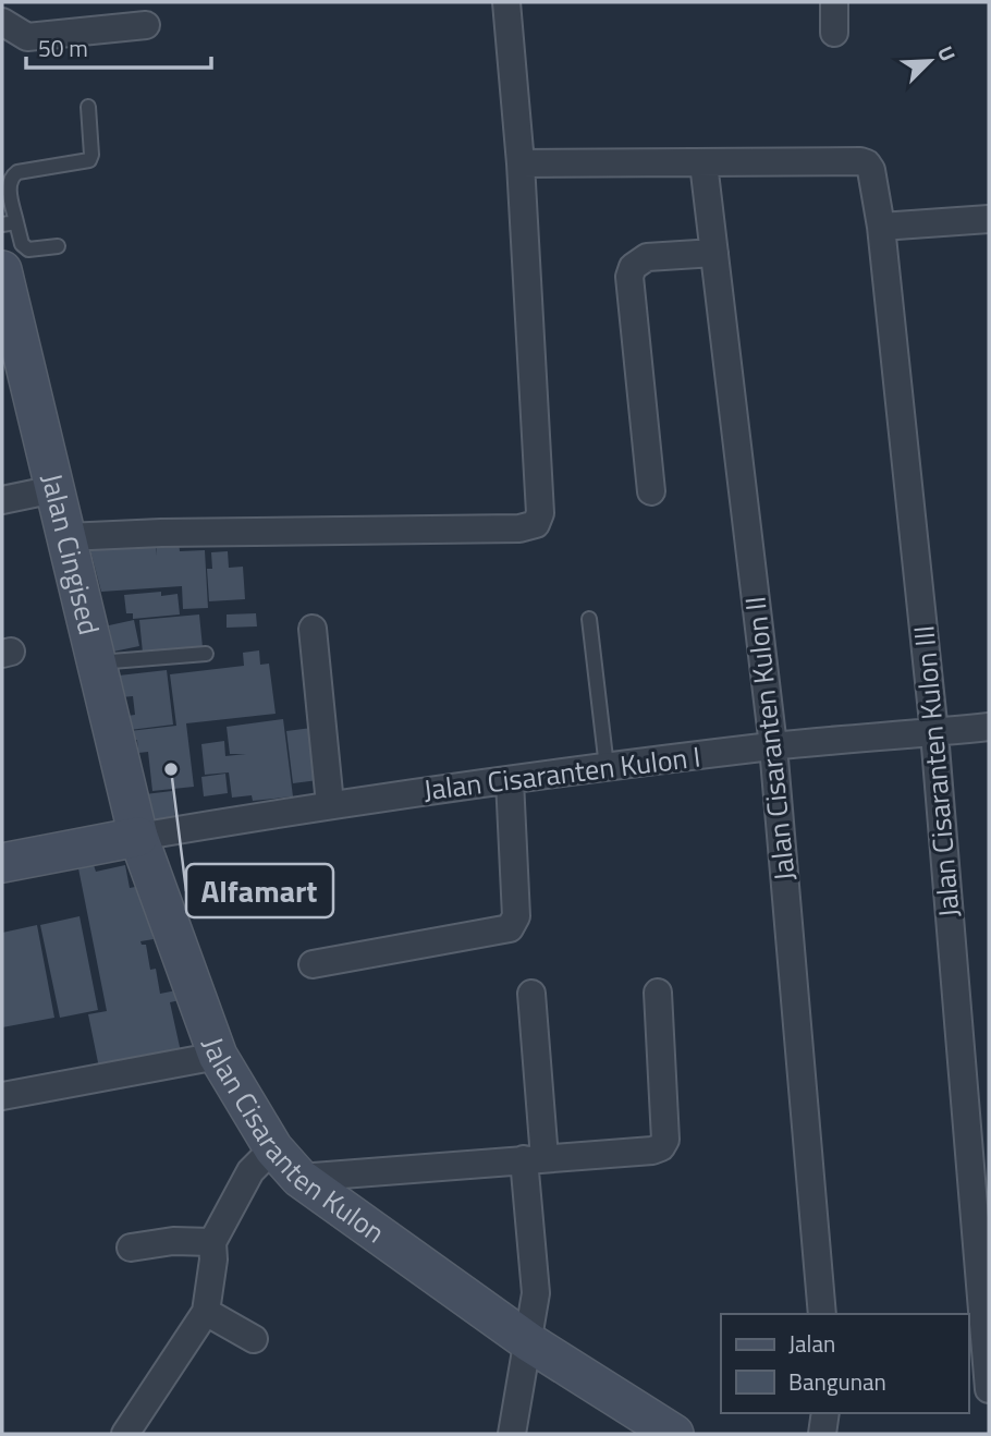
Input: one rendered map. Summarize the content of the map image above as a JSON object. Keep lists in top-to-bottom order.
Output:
{
  "streets": {
    "main road": ["Jalan Cingised", "Jalan Cisaranten Kulon"],
    "street": ["Jalan Cisaranten Kulon II", "Jalan Cisaranten Kulon III", "Jalan Cisaranten Kulon I"]
  },
  "crossings": [
    ["Jalan Cingised", "Jalan Cisaranten Kulon I"],
    ["Jalan Cingised", "Jalan Cisaranten Kulon"],
    ["Jalan Cisaranten Kulon II", "Jalan Cisaranten Kulon III"],
    ["Jalan Cisaranten Kulon II", "Jalan Cisaranten Kulon I"],
    ["Jalan Cisaranten Kulon III", "Jalan Cisaranten Kulon I"],
    ["Jalan Cisaranten Kulon I", "Jalan Cisaranten Kulon"]
  ],
  "places": ["Alfamart"],
  "legend": ["Jalan", "Bangunan"],
  "scale_bar": "50 m",
  "north": "top right"
}
